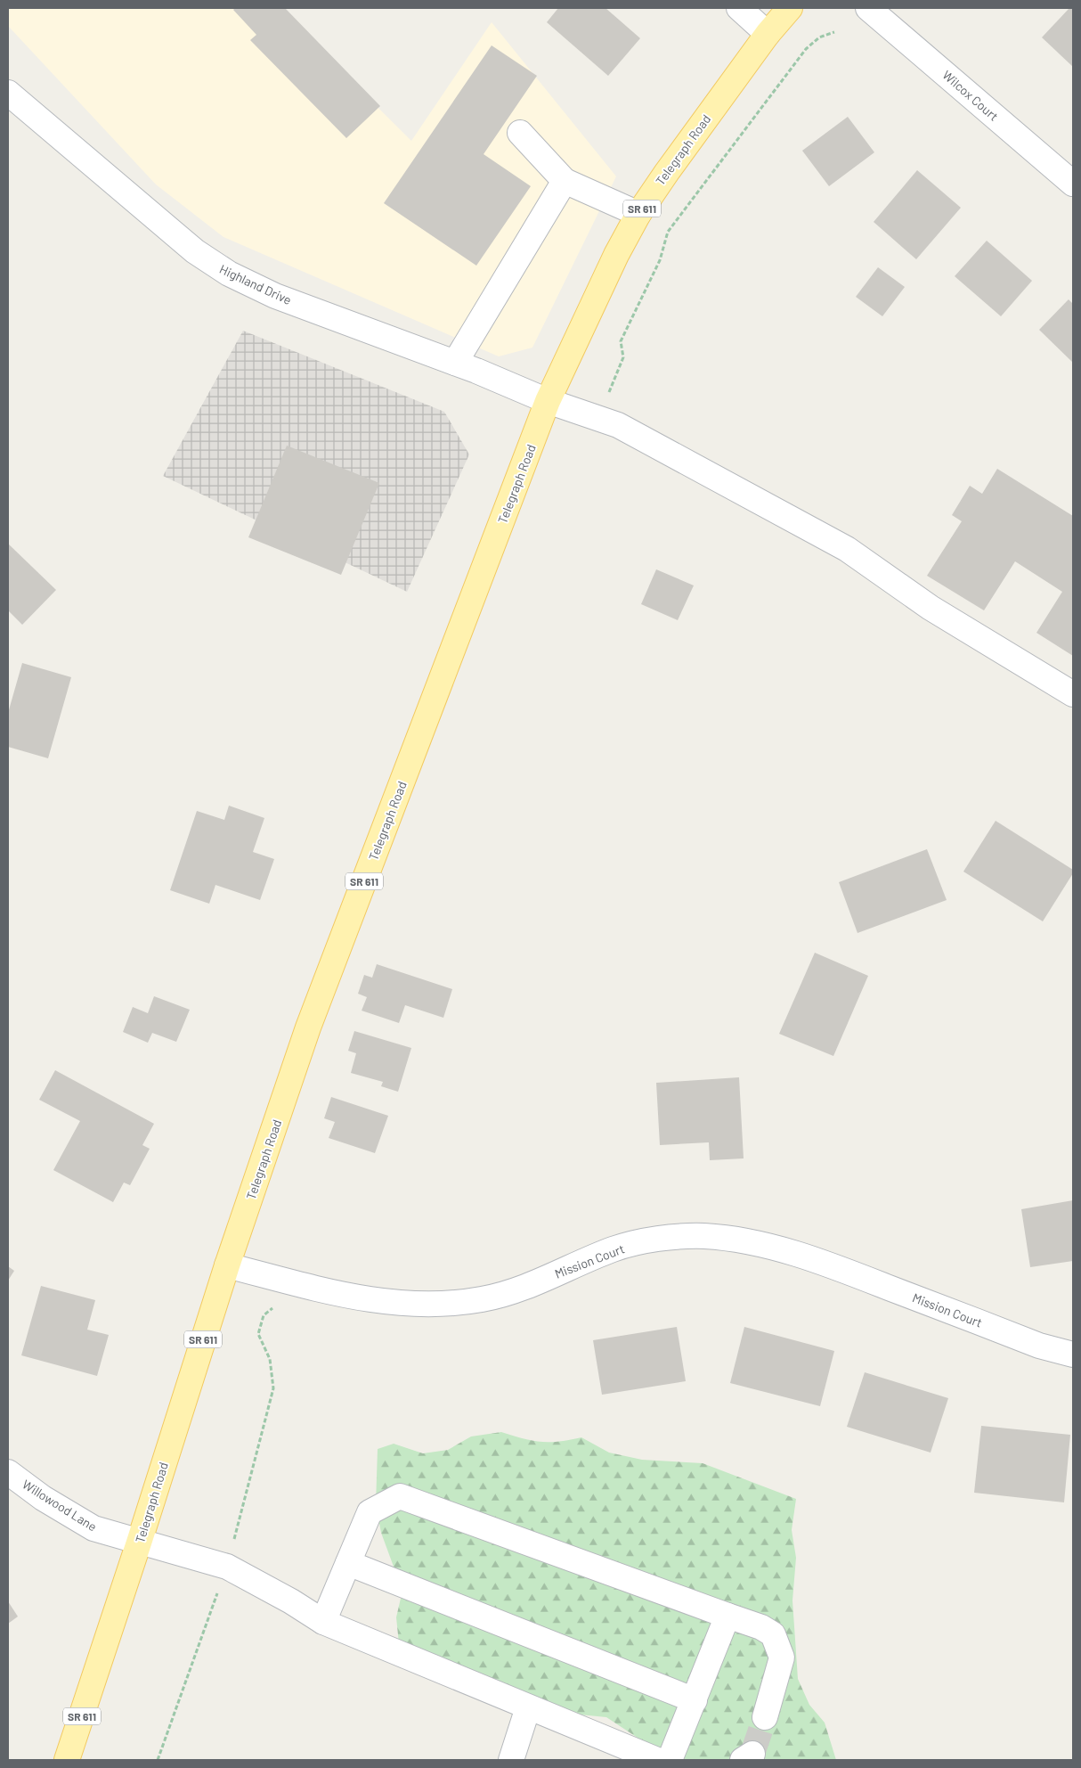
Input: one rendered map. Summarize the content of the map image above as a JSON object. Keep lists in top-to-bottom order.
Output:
{
  "streets": {
    "main road": ["Telegraph Road", "SR 611"],
    "street": [
      "Wilcox Court",
      "Highland Drive",
      "Mission Court",
      "Willowood Lane"
    ]
  },
  "crossings": [
    ["Telegraph Road", "Highland Drive"],
    ["Telegraph Road", "Mission Court"],
    ["Telegraph Road", "Willowood Lane"]
  ]
}
